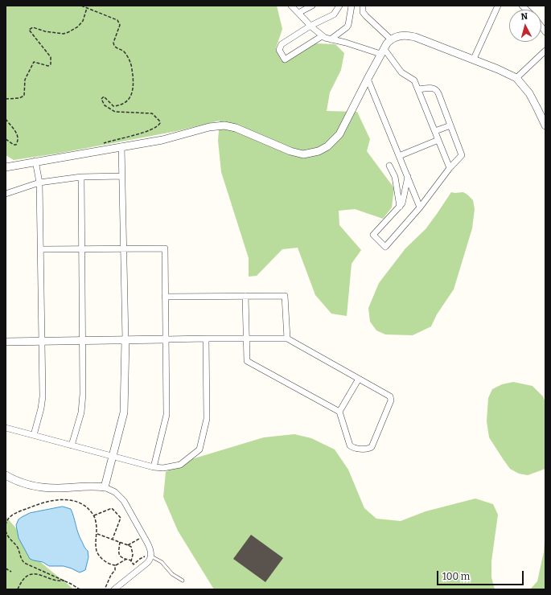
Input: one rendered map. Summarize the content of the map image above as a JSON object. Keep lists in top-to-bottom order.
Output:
{
  "scale_bar": "100 m",
  "north": "top"
}
